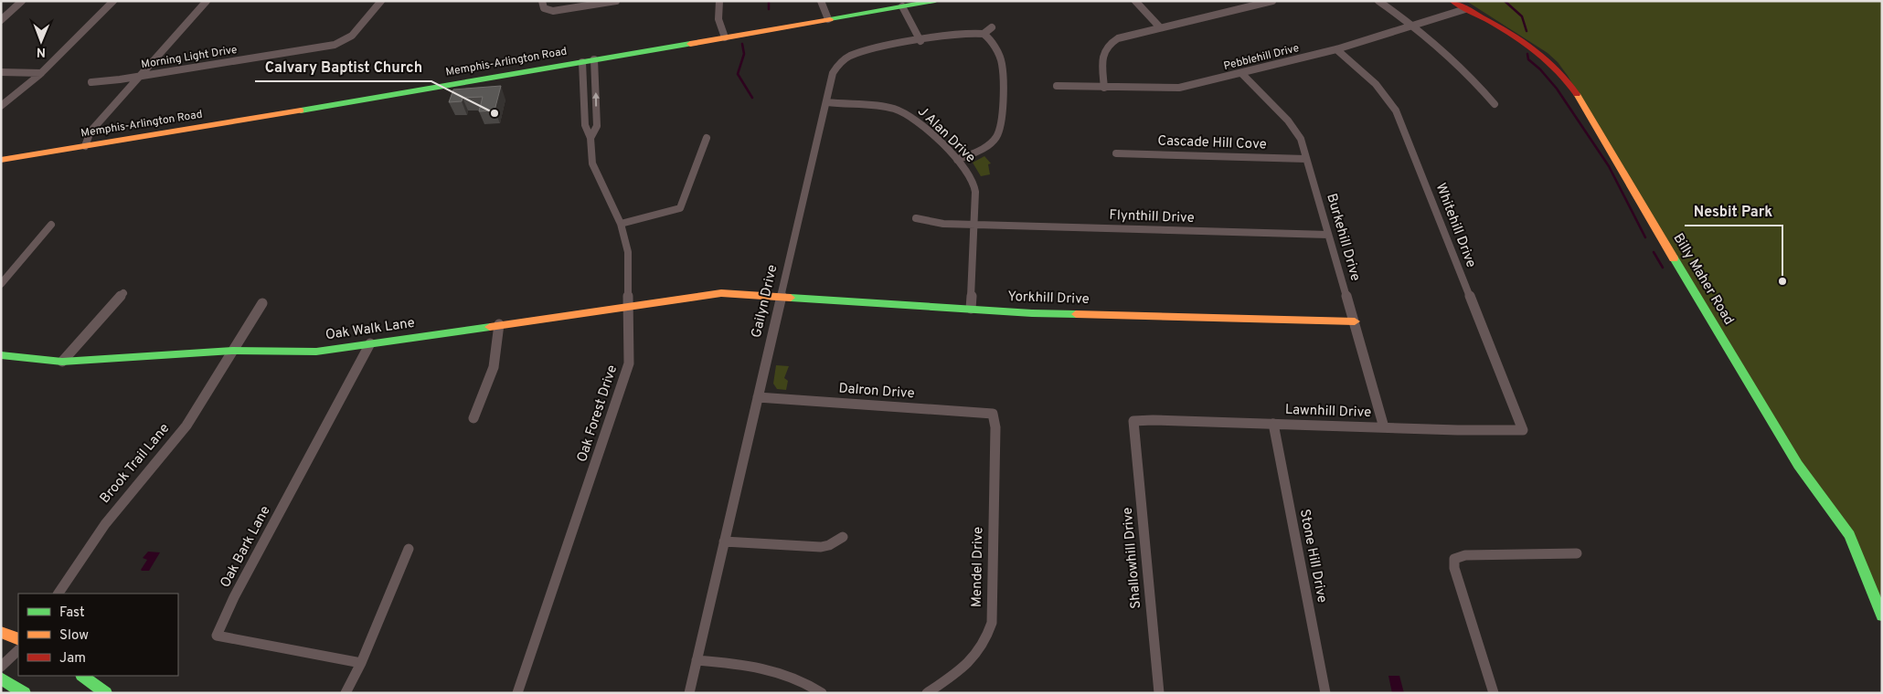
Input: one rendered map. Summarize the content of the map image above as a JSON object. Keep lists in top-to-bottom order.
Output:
{
  "streets": {
    "street": [
      "Morning Light Drive",
      "Pebblehill Drive",
      "Memphis-Arlington Road",
      "J Alan Drive",
      "Cascade Hill Cove",
      "Flynthill Drive",
      "Whitehill Drive",
      "Burkehill Drive",
      "Billy Maher Road",
      "Yorkhill Drive",
      "Gailyn Drive",
      "Oak Walk Lane",
      "Dalron Drive",
      "Lawnhill Drive",
      "Oak Forest Drive",
      "Brook Trail Lane",
      "Oak Bark Lane",
      "Stone Hill Drive",
      "Shallowhill Drive",
      "Mendel Drive"
    ]
  },
  "crossings": [
    ["Pebblehill Drive", "Whitehill Drive"],
    ["Pebblehill Drive", "Burkehill Drive"],
    ["Pebblehill Drive", "Billy Maher Road"],
    ["Memphis-Arlington Road", "Oak Forest Drive"],
    ["J Alan Drive", "Flynthill Drive"],
    ["J Alan Drive", "Yorkhill Drive"],
    ["J Alan Drive", "Gailyn Drive"],
    ["Cascade Hill Cove", "Burkehill Drive"],
    ["Flynthill Drive", "Burkehill Drive"],
    ["Whitehill Drive", "Lawnhill Drive"],
    ["Burkehill Drive", "Yorkhill Drive"],
    ["Burkehill Drive", "Lawnhill Drive"],
    ["Yorkhill Drive", "Gailyn Drive"],
    ["Yorkhill Drive", "Oak Walk Lane"],
    ["Gailyn Drive", "Dalron Drive"],
    ["Oak Walk Lane", "Oak Forest Drive"],
    ["Oak Walk Lane", "Brook Trail Lane"],
    ["Oak Walk Lane", "Oak Bark Lane"],
    ["Dalron Drive", "Mendel Drive"],
    ["Lawnhill Drive", "Stone Hill Drive"],
    ["Lawnhill Drive", "Shallowhill Drive"]
  ],
  "places": ["Calvary Baptist Church", "Nesbit Park"],
  "legend": ["Fast", "Slow", "Jam"],
  "north": "bottom"
}
